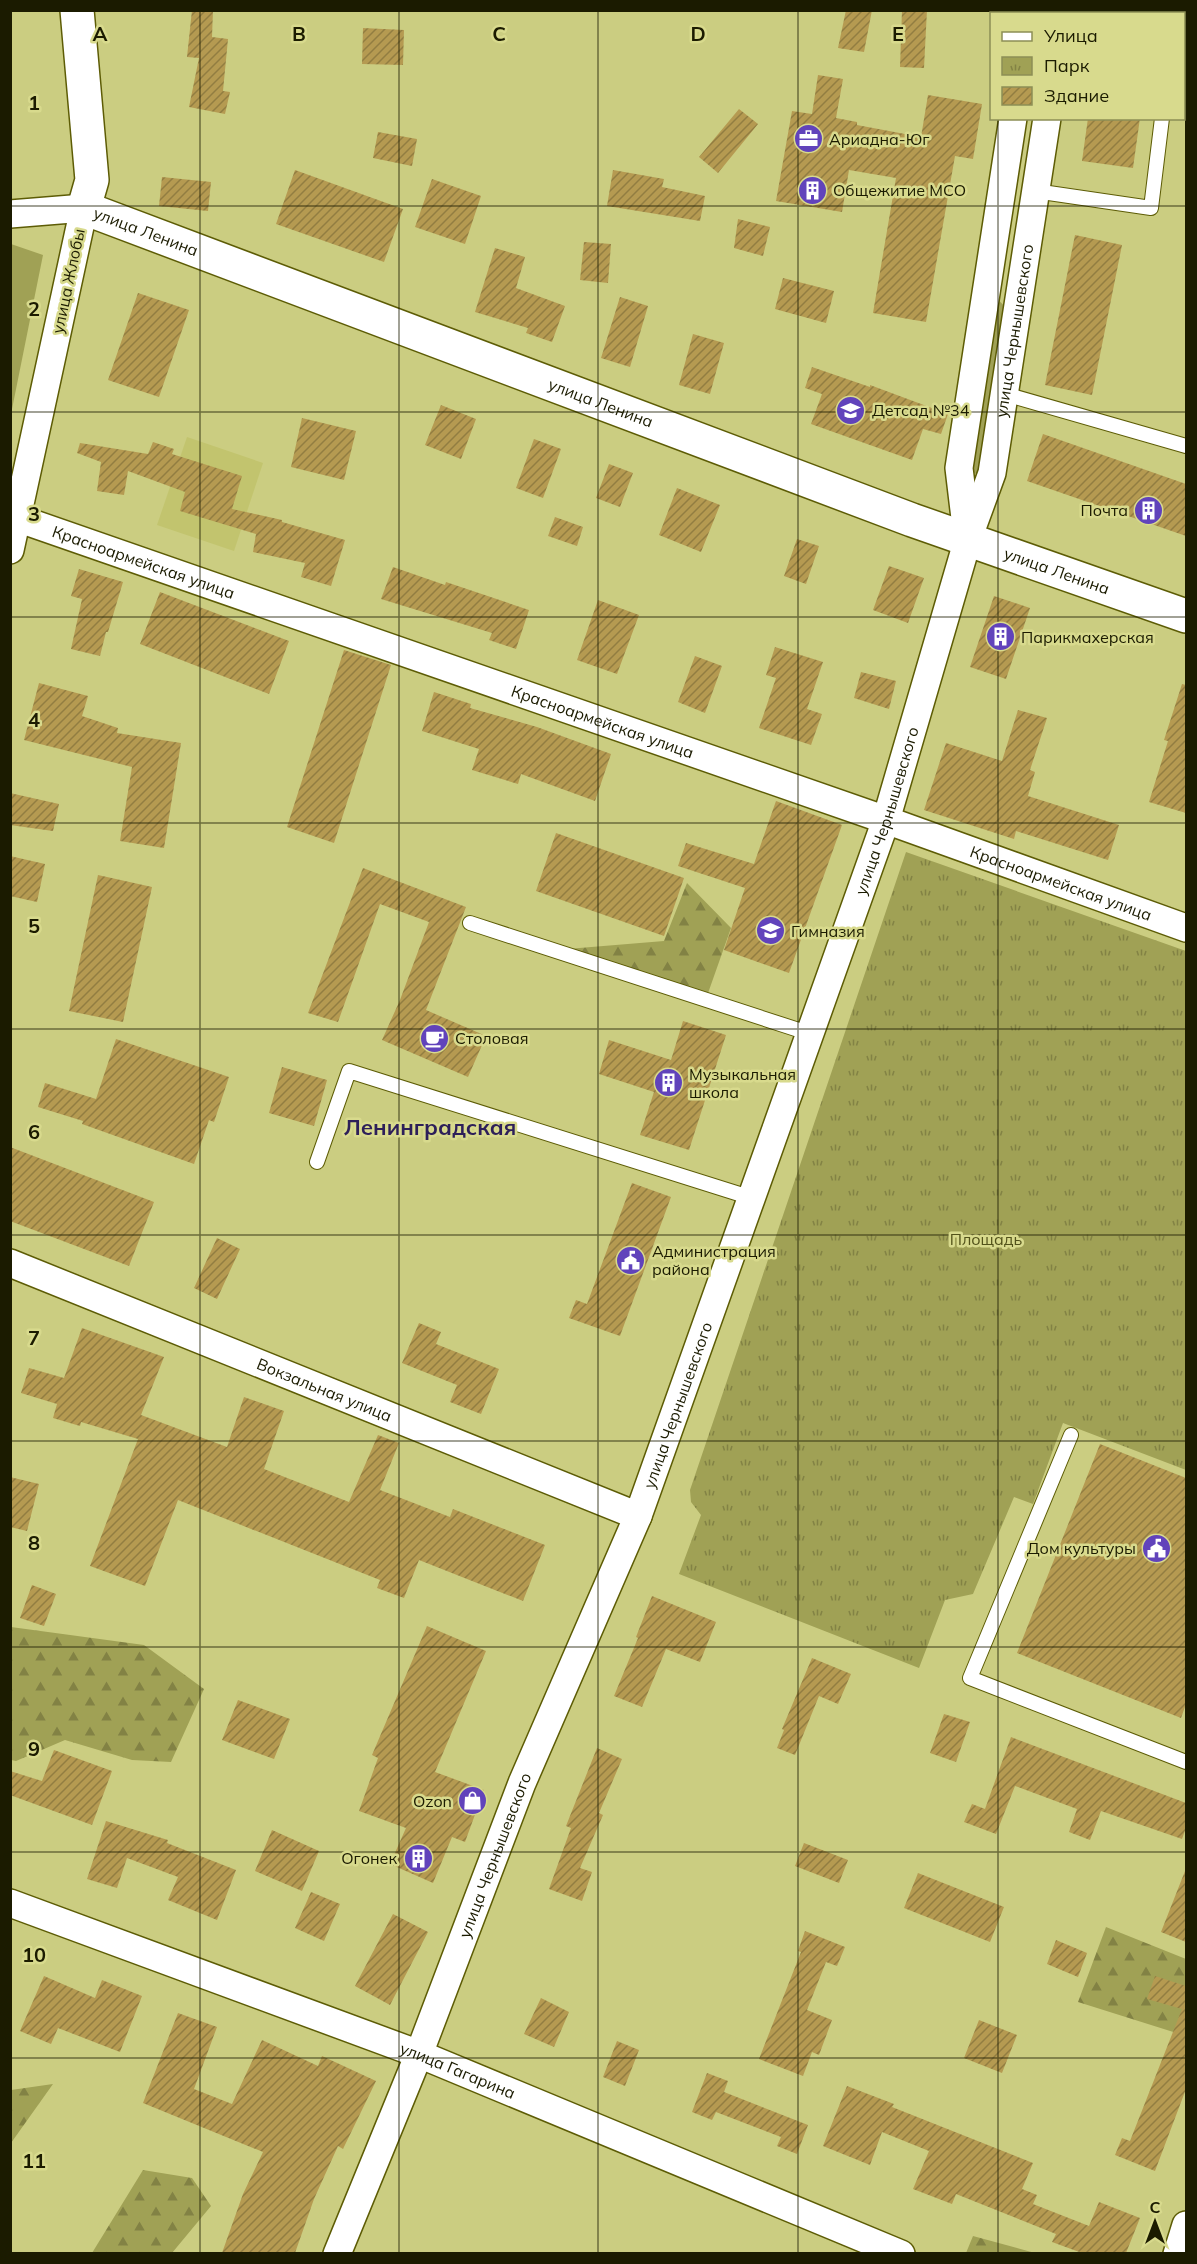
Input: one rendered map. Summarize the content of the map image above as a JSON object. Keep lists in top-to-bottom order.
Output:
{
  "streets": {
    "street": [
      "улица Ленина",
      "улица Жлобы",
      "улица Чернышевского",
      "Красноармейская улица",
      "Вокзальная улица",
      "улица Гагарина"
    ]
  },
  "crossings": [
    ["улица Ленина", "улица Жлобы"],
    ["улица Ленина", "улица Чернышевского"],
    ["улица Жлобы", "Красноармейская улица"],
    ["улица Чернышевского", "Красноармейская улица"],
    ["улица Чернышевского", "Вокзальная улица"],
    ["улица Чернышевского", "улица Гагарина"]
  ],
  "districts": ["Ленинградская"],
  "parks": ["Площадь"],
  "places": {
    "office": ["Ариадна-Юг"],
    "building": [
      "Общежитие МСО",
      "Почта",
      "Парикмахерская",
      "Музыкальная школа",
      "Огонек"
    ],
    "school or university": ["Детсад №34", "Гимназия"],
    "cafe": ["Столовая"],
    "public building": ["Администрация района", "Дом культуры"],
    "shop": ["Ozon"]
  },
  "legend": ["Улица", "Парк", "Здание"],
  "north": "top",
  "grid": {
    "columns": [
      "A",
      "B",
      "C",
      "D",
      "E"
    ],
    "rows": [
      "1",
      "2",
      "3",
      "4",
      "5",
      "6",
      "7",
      "8",
      "9",
      "10",
      "11"
    ]
  }
}
